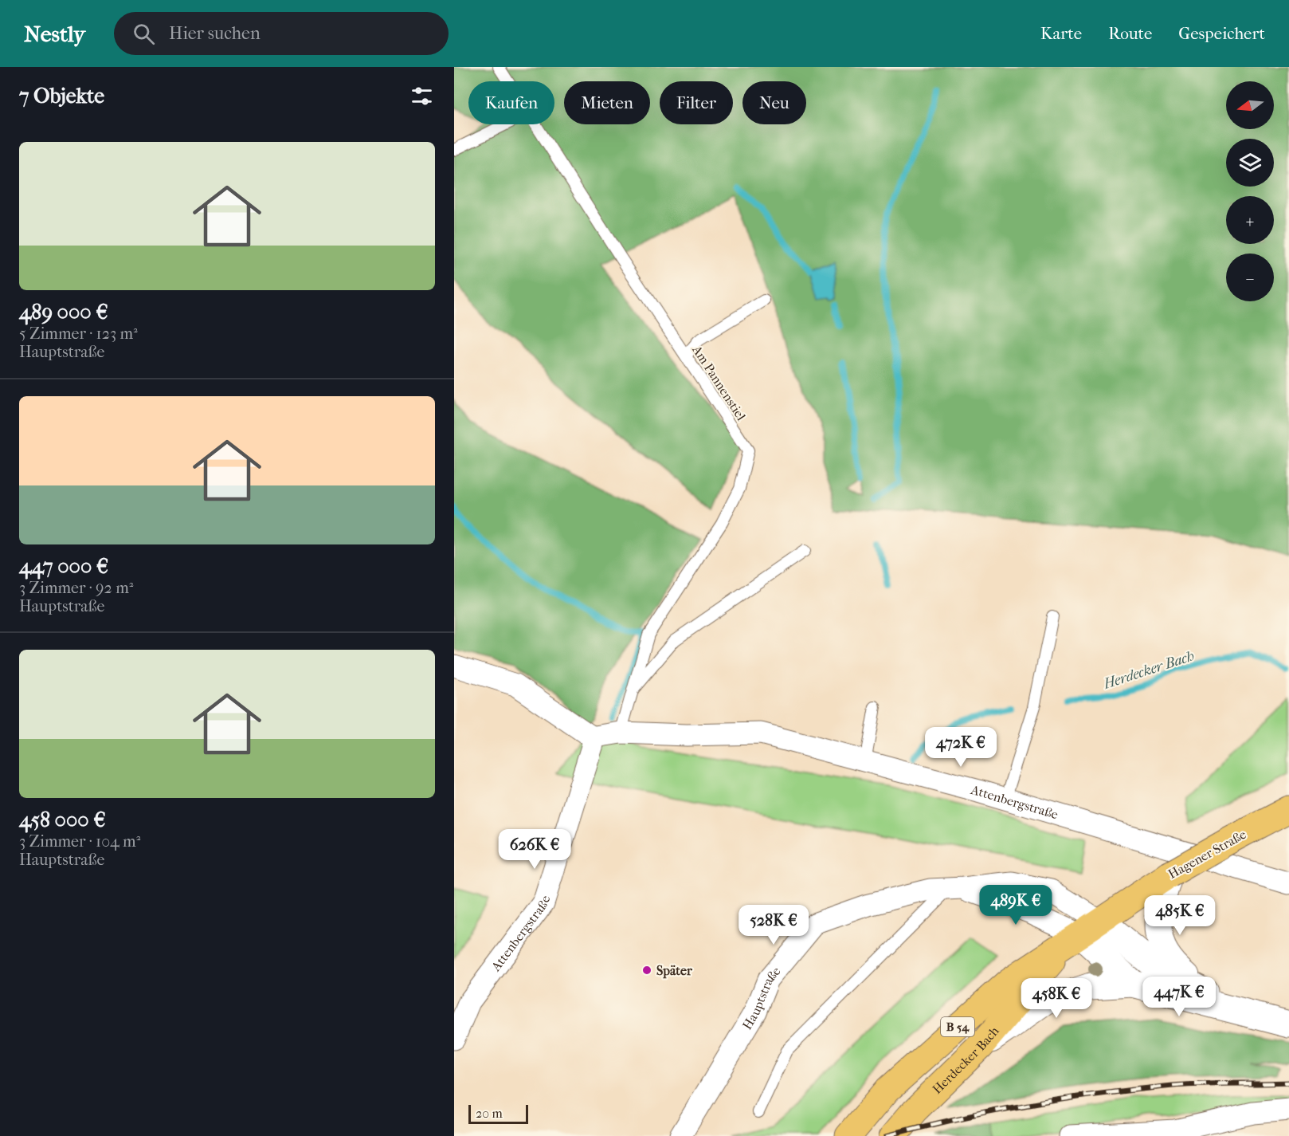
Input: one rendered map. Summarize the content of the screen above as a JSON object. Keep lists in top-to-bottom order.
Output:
{
  "streets": {
    "main road": ["Hagener Straße", "B 54", "Herdecker Bach"],
    "street": ["Attenbergstraße", "Hauptstraße"],
    "lane": ["Am Pannenstiel"]
  },
  "crossings": [
    ["Am Pannenstiel", "Attenbergstraße"],
    ["Hagener Straße", "Hauptstraße"],
    ["Hagener Straße", "Herdecker Bach"],
    ["Hauptstraße", "Herdecker Bach"]
  ],
  "water": ["Herdecker Bach"],
  "places": ["Später"],
  "scale_bar": "20 m",
  "north": "left",
  "page": {
    "header": "Nestly",
    "search": "Hier suchen",
    "nav": ["Karte", "Route", "Gespeichert"],
    "heading": "7 Objekte",
    "map_buttons": ["+", "−"],
    "chip": [
      "Kaufen",
      "Mieten",
      "Filter",
      "Neu"
    ],
    "list": [
      {
        "name": "489 000 €",
        "note": "5 Zimmer · 123 m² · Hauptstraße"
      },
      {
        "name": "447 000 €",
        "note": "3 Zimmer · 92 m² · Hauptstraße"
      },
      {
        "name": "458 000 €",
        "note": "3 Zimmer · 104 m² · Hauptstraße"
      }
    ],
    "price": [
      "472K €",
      "626K €",
      "489K €",
      "485K €",
      "528K €",
      "447K €",
      "458K €"
    ],
    "scale": "20 m"
  }
}
